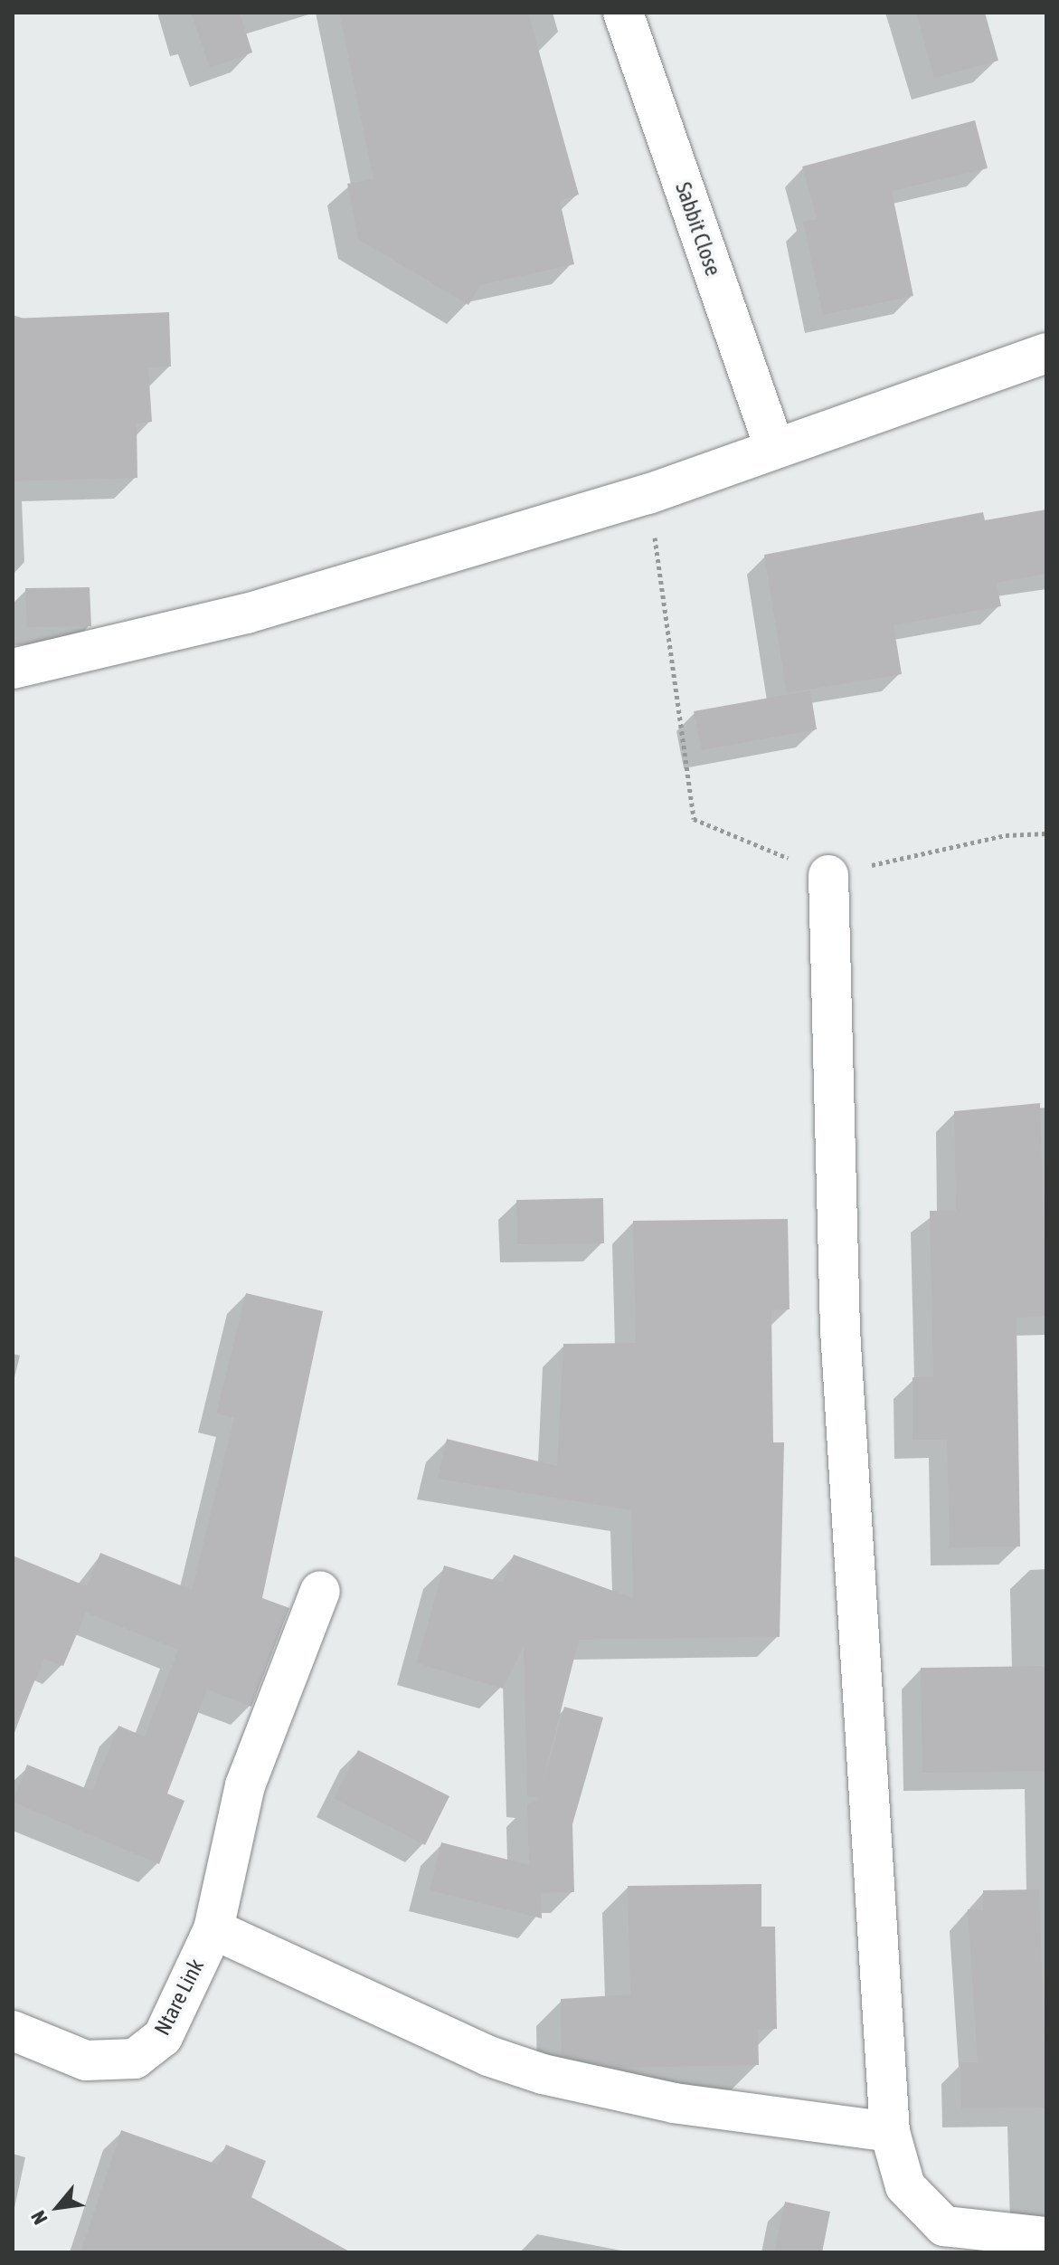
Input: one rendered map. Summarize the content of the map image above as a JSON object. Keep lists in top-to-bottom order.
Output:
{
  "streets": {
    "street": ["Sabbit Close", "Ntare Link"]
  },
  "north": "bottom left"
}
